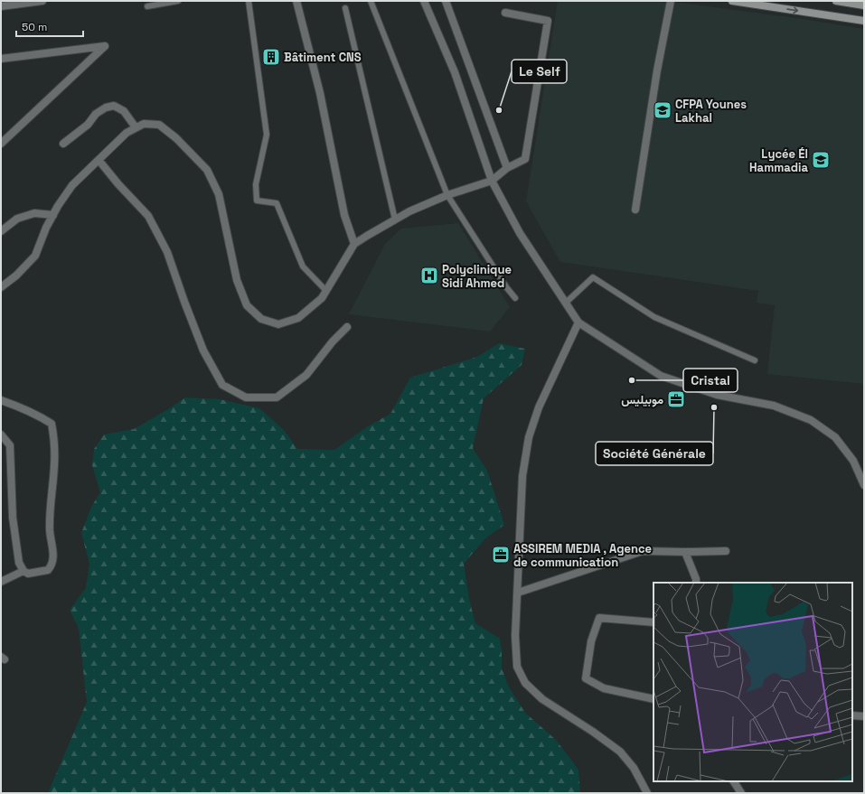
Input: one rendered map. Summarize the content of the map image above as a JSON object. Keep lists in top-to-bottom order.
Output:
{
  "places": {
    "building": ["Bâtiment CNS"],
    "other": ["Le Self", "Cristal", "Société Générale"],
    "school or university": ["CFPA Younes Lakhal", "Lycée Él Hammadia"],
    "hospital": ["Polyclinique Sidi Ahmed"],
    "office": ["موبيليس", "ASSIREM MEDIA , Agence de communication"]
  },
  "scale_bar": "50 m"
}
